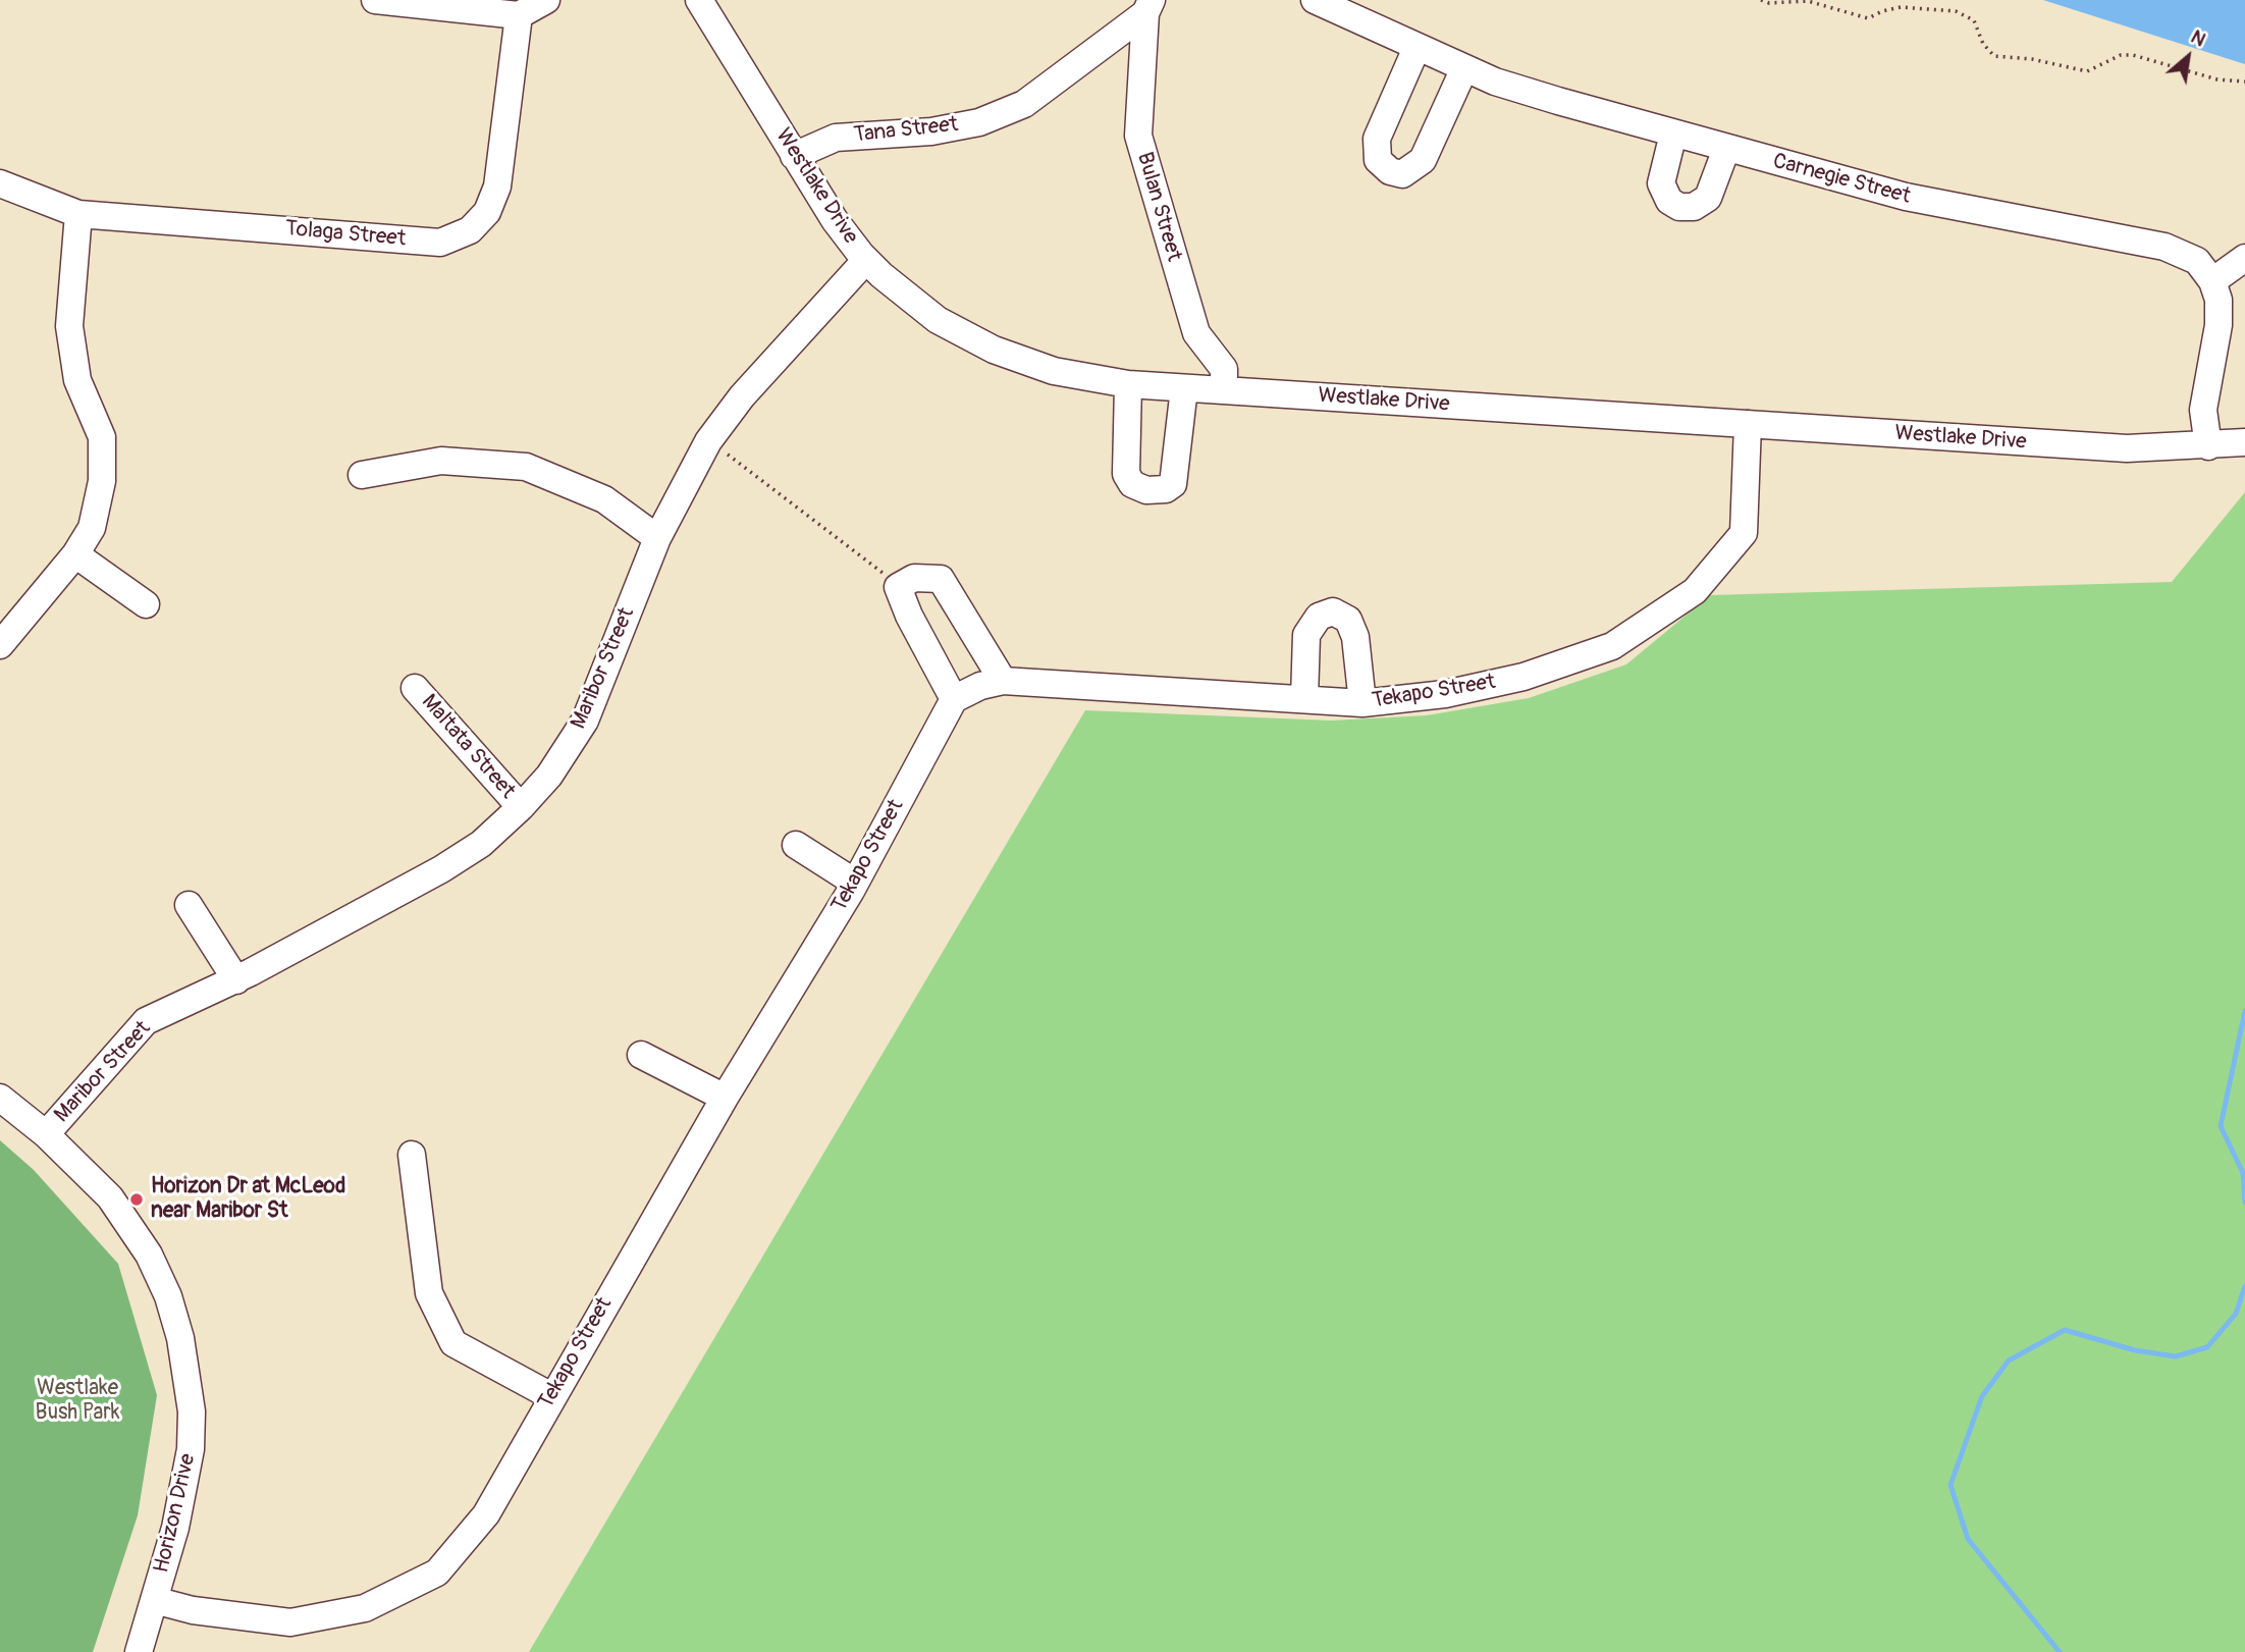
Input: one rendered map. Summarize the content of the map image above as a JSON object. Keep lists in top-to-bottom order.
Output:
{
  "streets": {
    "street": [
      "Tana Street",
      "Carnegie Street",
      "Westlake Drive",
      "Bulan Street",
      "Tolaga Street",
      "Maribor Street",
      "Tekapo Street",
      "Maltata Street",
      "Horizon Drive"
    ]
  },
  "crossings": [
    ["Tana Street", "Westlake Drive"],
    ["Tana Street", "Bulan Street"],
    ["Westlake Drive", "Bulan Street"],
    ["Westlake Drive", "Maribor Street"],
    ["Westlake Drive", "Tekapo Street"],
    ["Maribor Street", "Maltata Street"],
    ["Maribor Street", "Horizon Drive"],
    ["Tekapo Street", "Horizon Drive"]
  ],
  "parks": ["Westlake Bush Park"],
  "places": ["Horizon Dr at McLeod near Maribor St"],
  "north": "top right"
}
